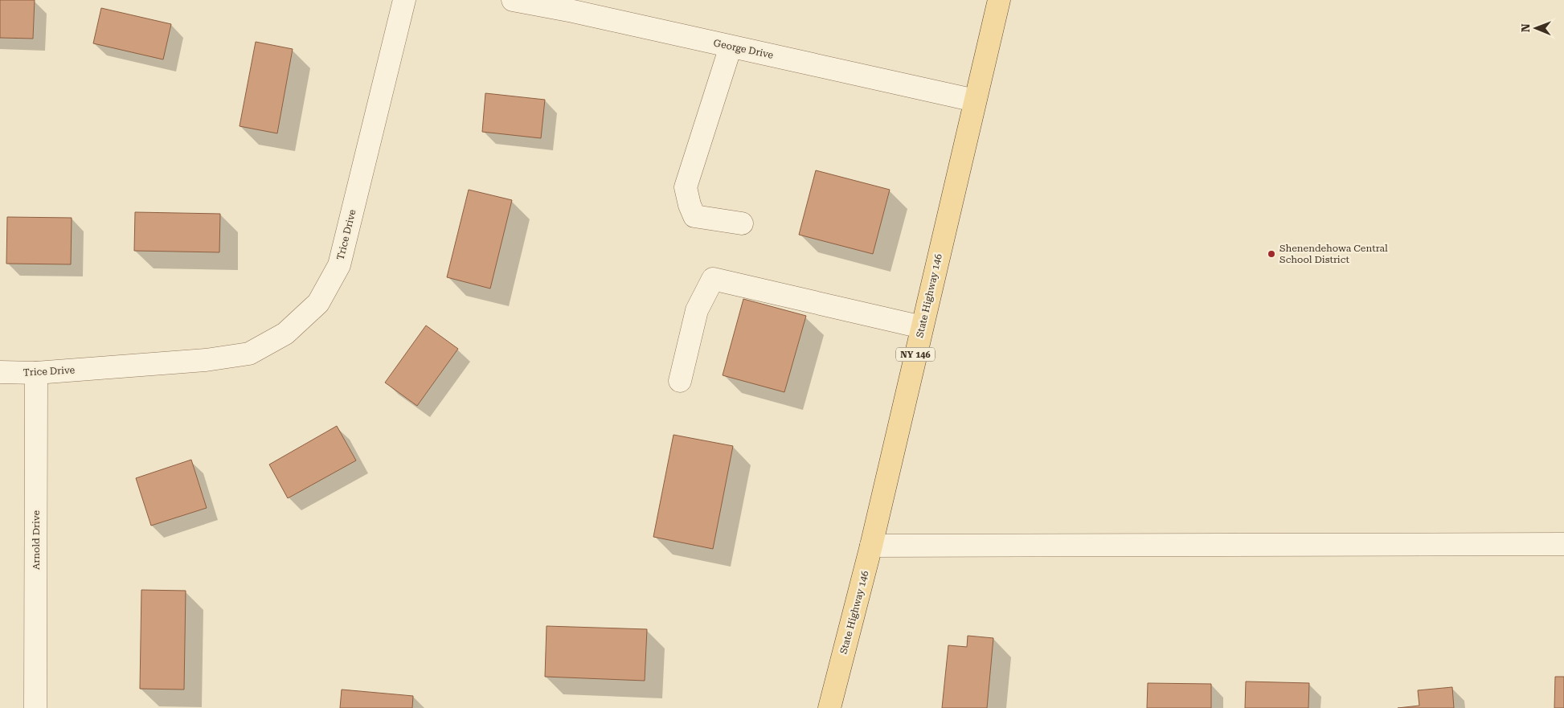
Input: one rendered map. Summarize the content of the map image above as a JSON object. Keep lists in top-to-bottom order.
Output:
{
  "streets": {
    "main road": ["State Highway 146", "NY 146"],
    "street": ["George Drive", "Trice Drive", "Arnold Drive"]
  },
  "crossings": [
    ["George Drive", "State Highway 146"],
    ["Trice Drive", "Arnold Drive"]
  ],
  "places": ["Shenendehowa Central School District"],
  "north": "left"
}
